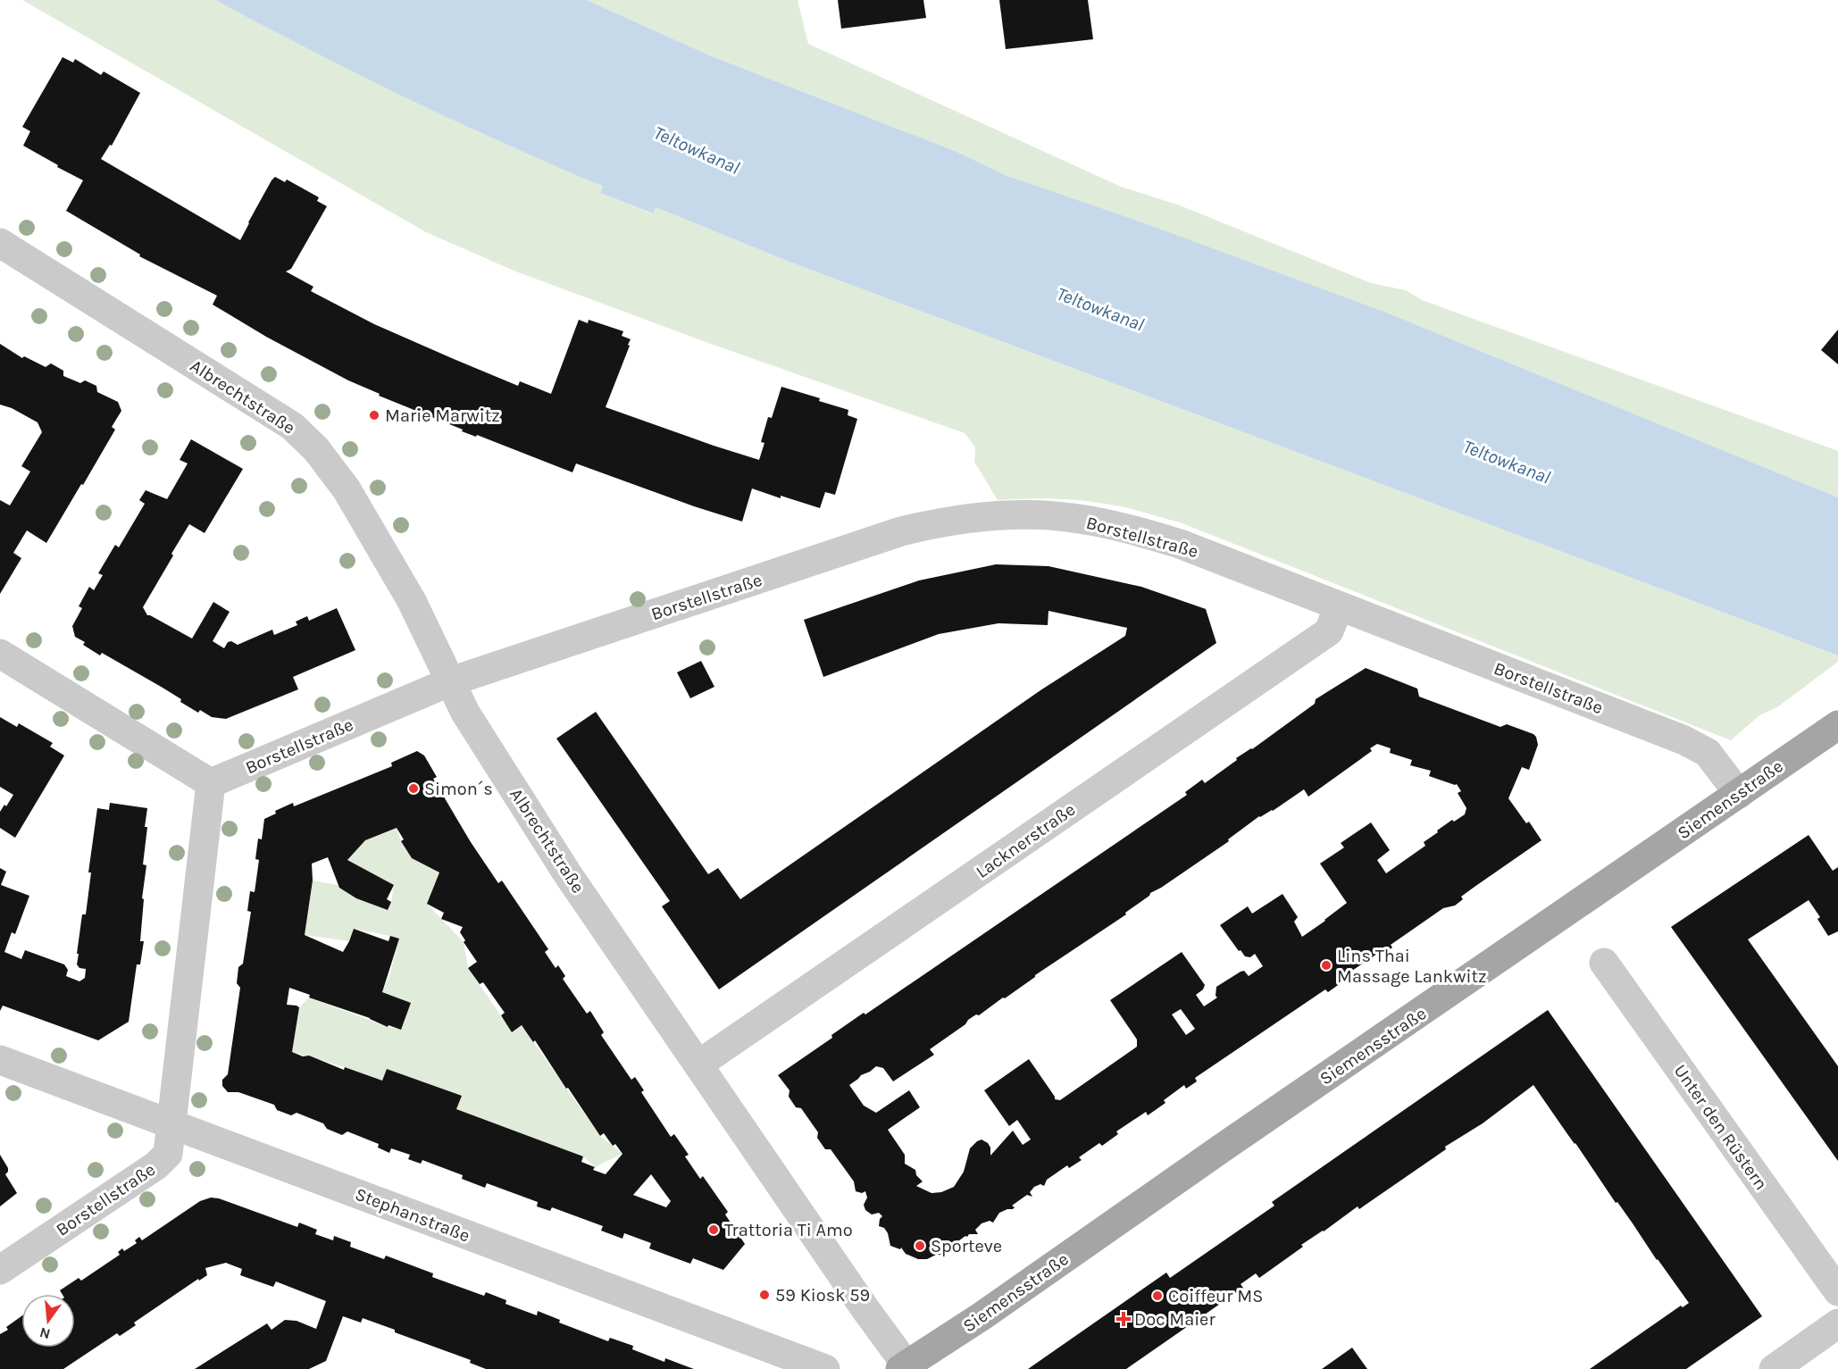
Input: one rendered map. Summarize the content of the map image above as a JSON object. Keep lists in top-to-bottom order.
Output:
{
  "streets": {
    "main road": ["Siemensstraße"],
    "street": [
      "Albrechtstraße",
      "Borstellstraße",
      "Lacknerstraße",
      "Unter den Rüstern",
      "Stephanstraße"
    ]
  },
  "crossings": [
    ["Albrechtstraße", "Borstellstraße"],
    ["Albrechtstraße", "Siemensstraße"],
    ["Albrechtstraße", "Lacknerstraße"],
    ["Borstellstraße", "Siemensstraße"],
    ["Borstellstraße", "Lacknerstraße"],
    ["Borstellstraße", "Stephanstraße"]
  ],
  "water": ["Teltowkanal"],
  "places": {
    "other": [
      "Marie Marwitz",
      "Simon´s",
      "Lins Thai Massage Lankwitz",
      "Trattoria Ti Amo",
      "Sporteve",
      "59 Kiosk 59",
      "Coiffeur MS"
    ],
    "health": ["Doc Maier"]
  },
  "north": "bottom"
}
